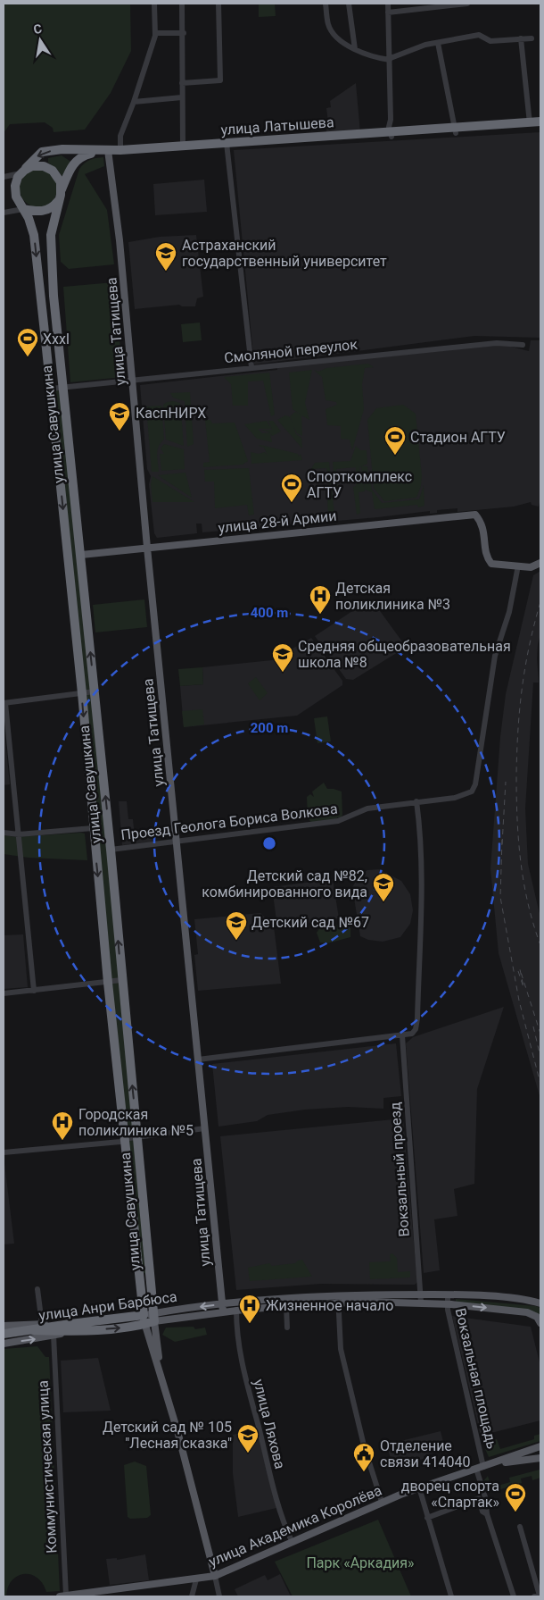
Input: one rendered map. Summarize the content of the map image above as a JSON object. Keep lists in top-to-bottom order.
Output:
{
  "streets": {
    "highway": ["улица Латышева", "улица Савушкина", "улица Анри Барбюса"],
    "main road": ["улица Татищева", "улица 28-й Армии", "улица Академика Королёва"],
    "street": [
      "Смоляной переулок",
      "Проезд Геолога Бориса Волкова",
      "Вокзальный проезд",
      "Вокзальная площадь",
      "улица Ляхова",
      "Коммунистическая улица"
    ]
  },
  "crossings": [
    ["улица Латышева", "улица Татищева"],
    ["улица Латышева", "улица Савушкина"],
    ["улица Татищева", "Смоляной переулок"],
    ["улица Татищева", "улица 28-й Армии"],
    ["улица Татищева", "Проезд Геолога Бориса Волкова"],
    ["улица Татищева", "улица Анри Барбюса"],
    ["Смоляной переулок", "улица Савушкина"],
    ["улица Савушкина", "улица 28-й Армии"],
    ["улица Савушкина", "Проезд Геолога Бориса Волкова"],
    ["улица Савушкина", "улица Анри Барбюса"],
    ["улица Савушкина", "улица Академика Королёва"],
    ["улица 28-й Армии", "Проезд Геолога Бориса Волкова"],
    ["Вокзальный проезд", "улица Анри Барбюса"],
    ["улица Анри Барбюса", "Вокзальная площадь"],
    ["улица Анри Барбюса", "улица Ляхова"],
    ["Вокзальная площадь", "улица Академика Королёва"],
    ["улица Ляхова", "улица Академика Королёва"],
    ["Коммунистическая улица", "улица Академика Королёва"]
  ],
  "parks": ["Парк «Аркадия»"],
  "places": {
    "school or university": [
      "Астраханский государственный университет",
      "КаспНИРХ",
      "Средняя общеобразовательная школа №8",
      "Детский сад №82, комбинированного вида",
      "Детский сад №67",
      "Детский сад № 105 \"Лесная сказка\""
    ],
    "sports": [
      "Xxxl",
      "Стадион АГТУ",
      "Спорткомплекс АГТУ",
      "дворец спорта «Спартак»"
    ],
    "hospital": ["Детская поликлиника №3", "Городская поликлиника №5", "Жизненное начало"],
    "public building": ["Отделение связи 414040"]
  },
  "north": "top",
  "rings": ["400 m", "200 m"]
}
